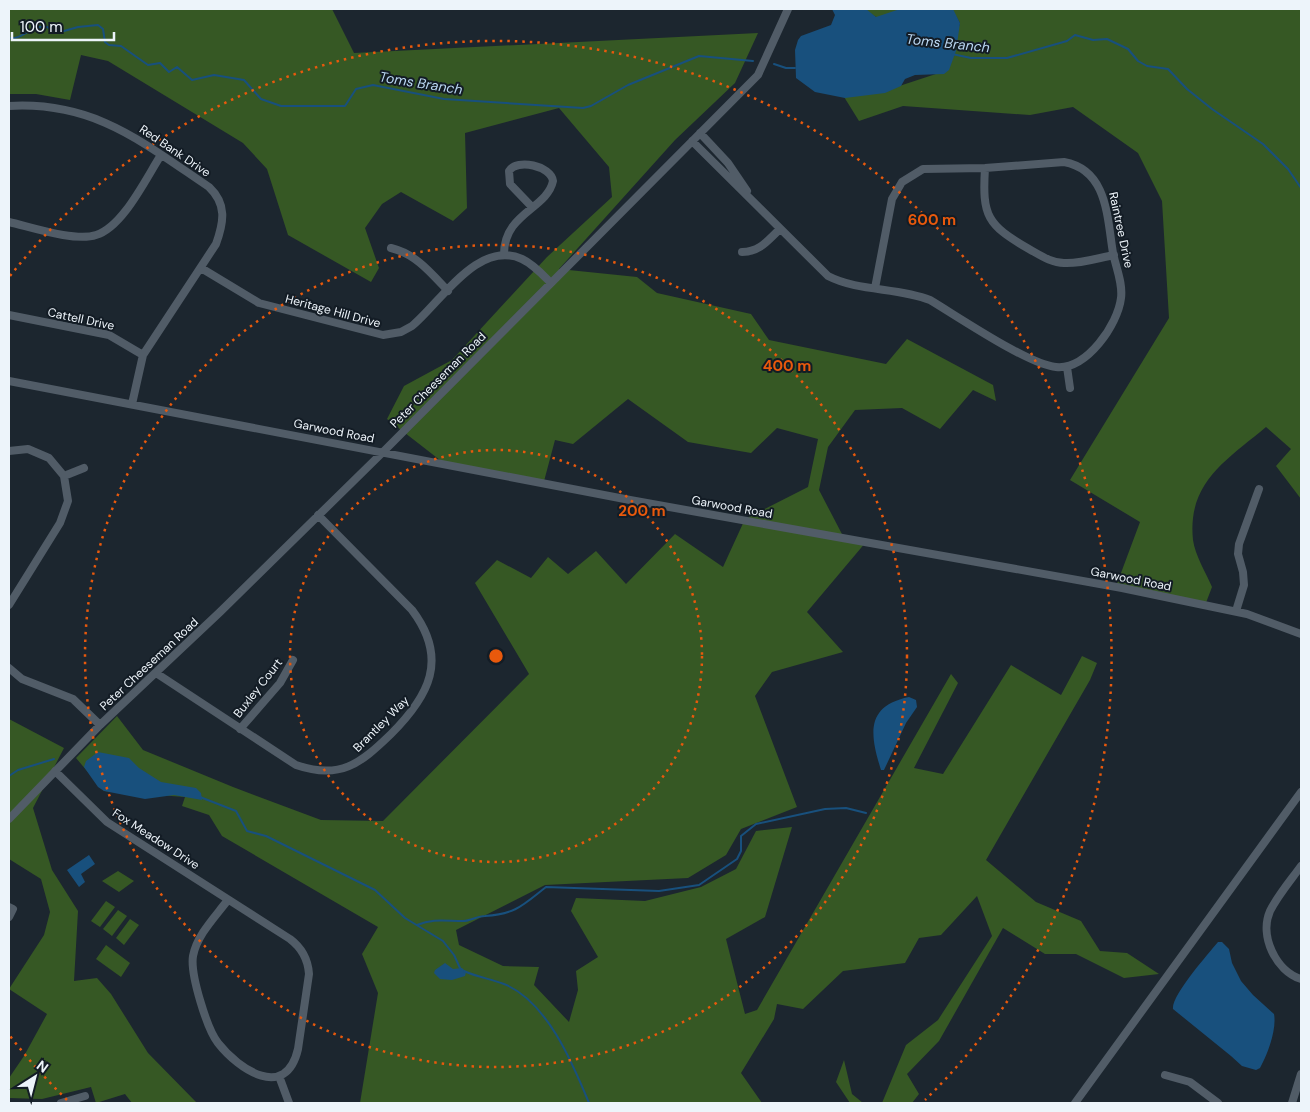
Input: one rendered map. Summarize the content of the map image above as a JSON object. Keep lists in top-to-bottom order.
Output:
{
  "streets": {
    "street": [
      "Red Bank Drive",
      "Raintree Drive",
      "Heritage Hill Drive",
      "Cattell Drive",
      "Peter Cheeseman Road",
      "Garwood Road",
      "Buxley Court",
      "Brantley Way",
      "Fox Meadow Drive"
    ]
  },
  "crossings": [
    ["Red Bank Drive", "Heritage Hill Drive"],
    ["Red Bank Drive", "Cattell Drive"],
    ["Red Bank Drive", "Garwood Road"],
    ["Peter Cheeseman Road", "Garwood Road"],
    ["Peter Cheeseman Road", "Brantley Way"],
    ["Peter Cheeseman Road", "Fox Meadow Drive"],
    ["Buxley Court", "Brantley Way"]
  ],
  "water": ["Toms Branch"],
  "scale_bar": "100 m",
  "north": "top right",
  "rings": ["600 m", "400 m", "200 m"]
}
